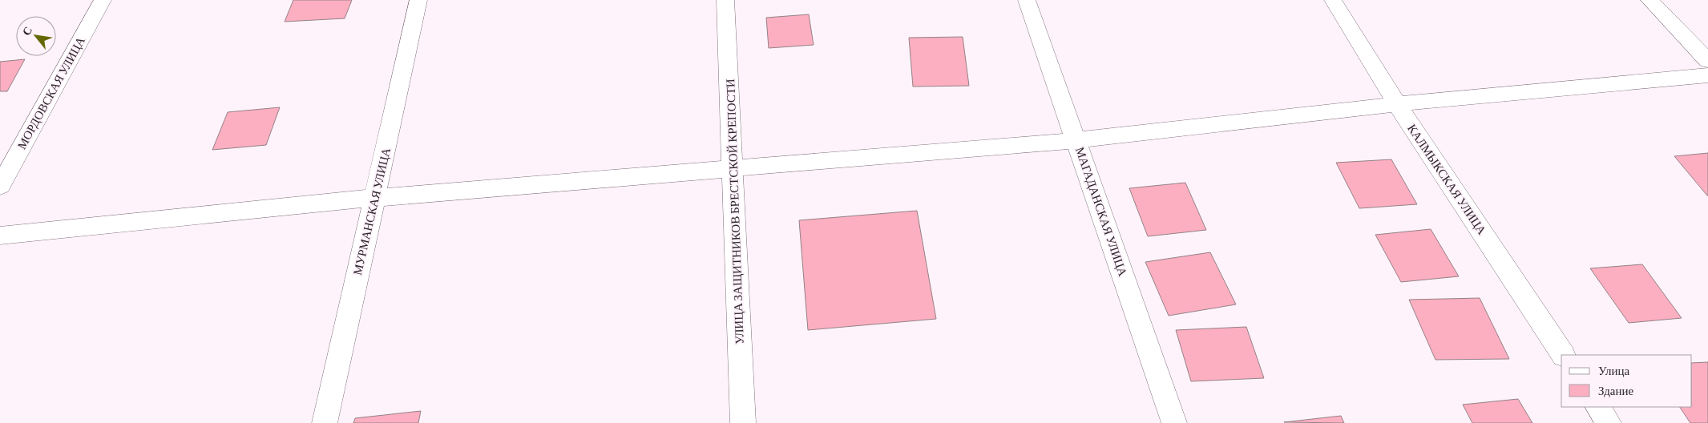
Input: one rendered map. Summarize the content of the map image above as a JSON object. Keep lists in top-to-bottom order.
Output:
{
  "streets": {
    "street": [
      "МОРДОВСКАЯ УЛИЦА",
      "КАЛМЫКСКАЯ УЛИЦА",
      "МУРМАНСКАЯ УЛИЦА",
      "УЛИЦА ЗАЩИТНИКОВ БРЕСТСКОЙ КРЕПОСТИ",
      "МАГАДАНСКАЯ УЛИЦА"
    ]
  },
  "legend": ["Улица", "Здание"],
  "north": "top left"
}
